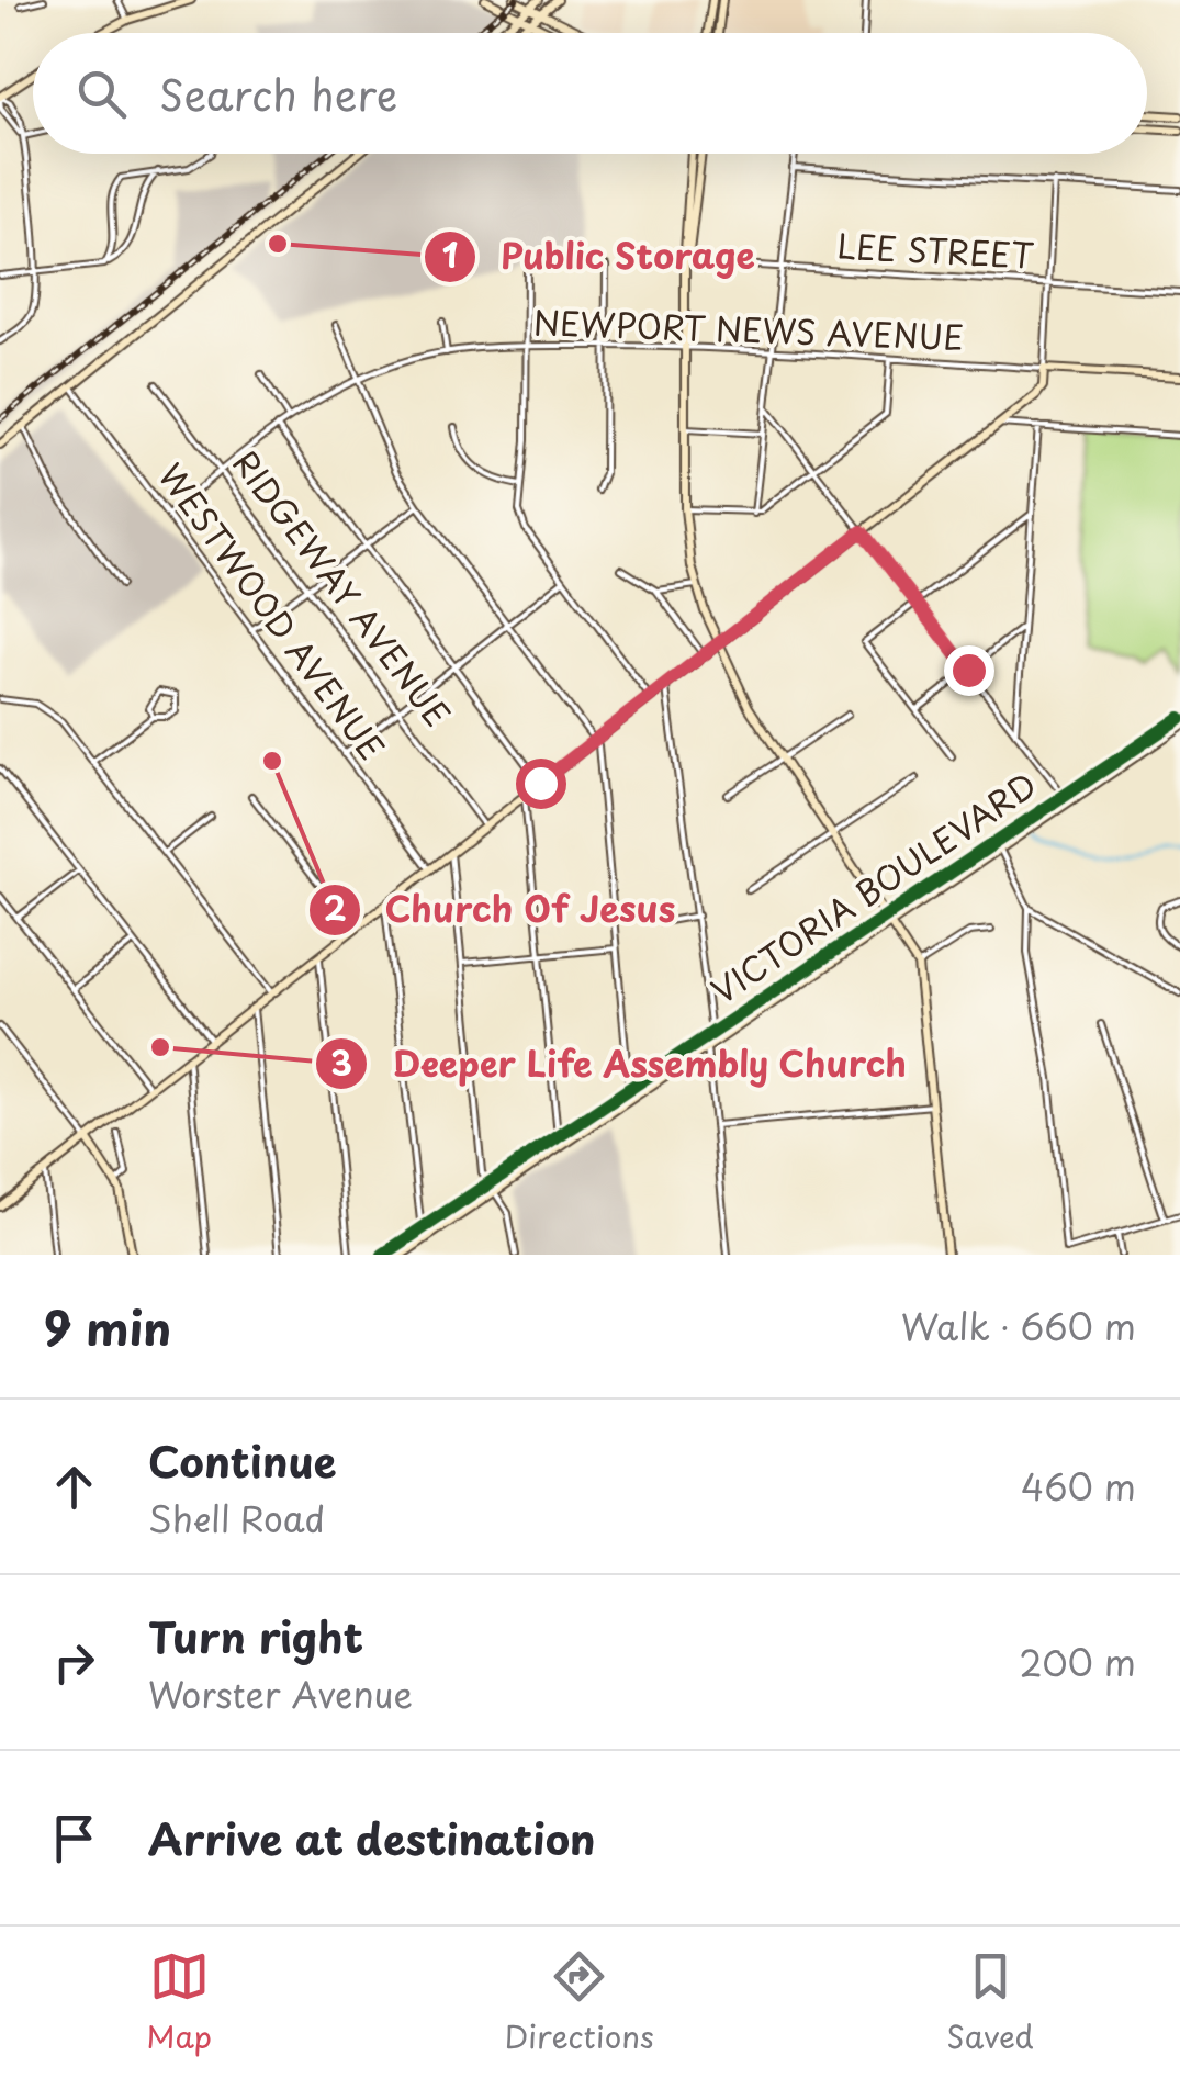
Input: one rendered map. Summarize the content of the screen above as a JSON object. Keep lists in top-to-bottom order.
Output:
{
  "streets": {
    "main road": ["NEWPORT NEWS AVENUE", "VICTORIA BOULEVARD"],
    "street": ["LEE STREET", "RIDGEWAY AVENUE", "WESTWOOD AVENUE"]
  },
  "crossings": [
    ["NEWPORT NEWS AVENUE", "RIDGEWAY AVENUE"],
    ["NEWPORT NEWS AVENUE", "WESTWOOD AVENUE"]
  ],
  "places": ["Public Storage", "Church Of Jesus", "Deeper Life Assembly Church"],
  "page": {
    "search": "Search here",
    "heading": ["9 min", "Walk · 660 m"],
    "list": [
      ["Continue", "Shell Road", "460 m"],
      ["Turn right", "Worster Avenue", "200 m"],
      "Arrive at destination"
    ],
    "nav": ["Map", "Directions", "Saved"]
  }
}
